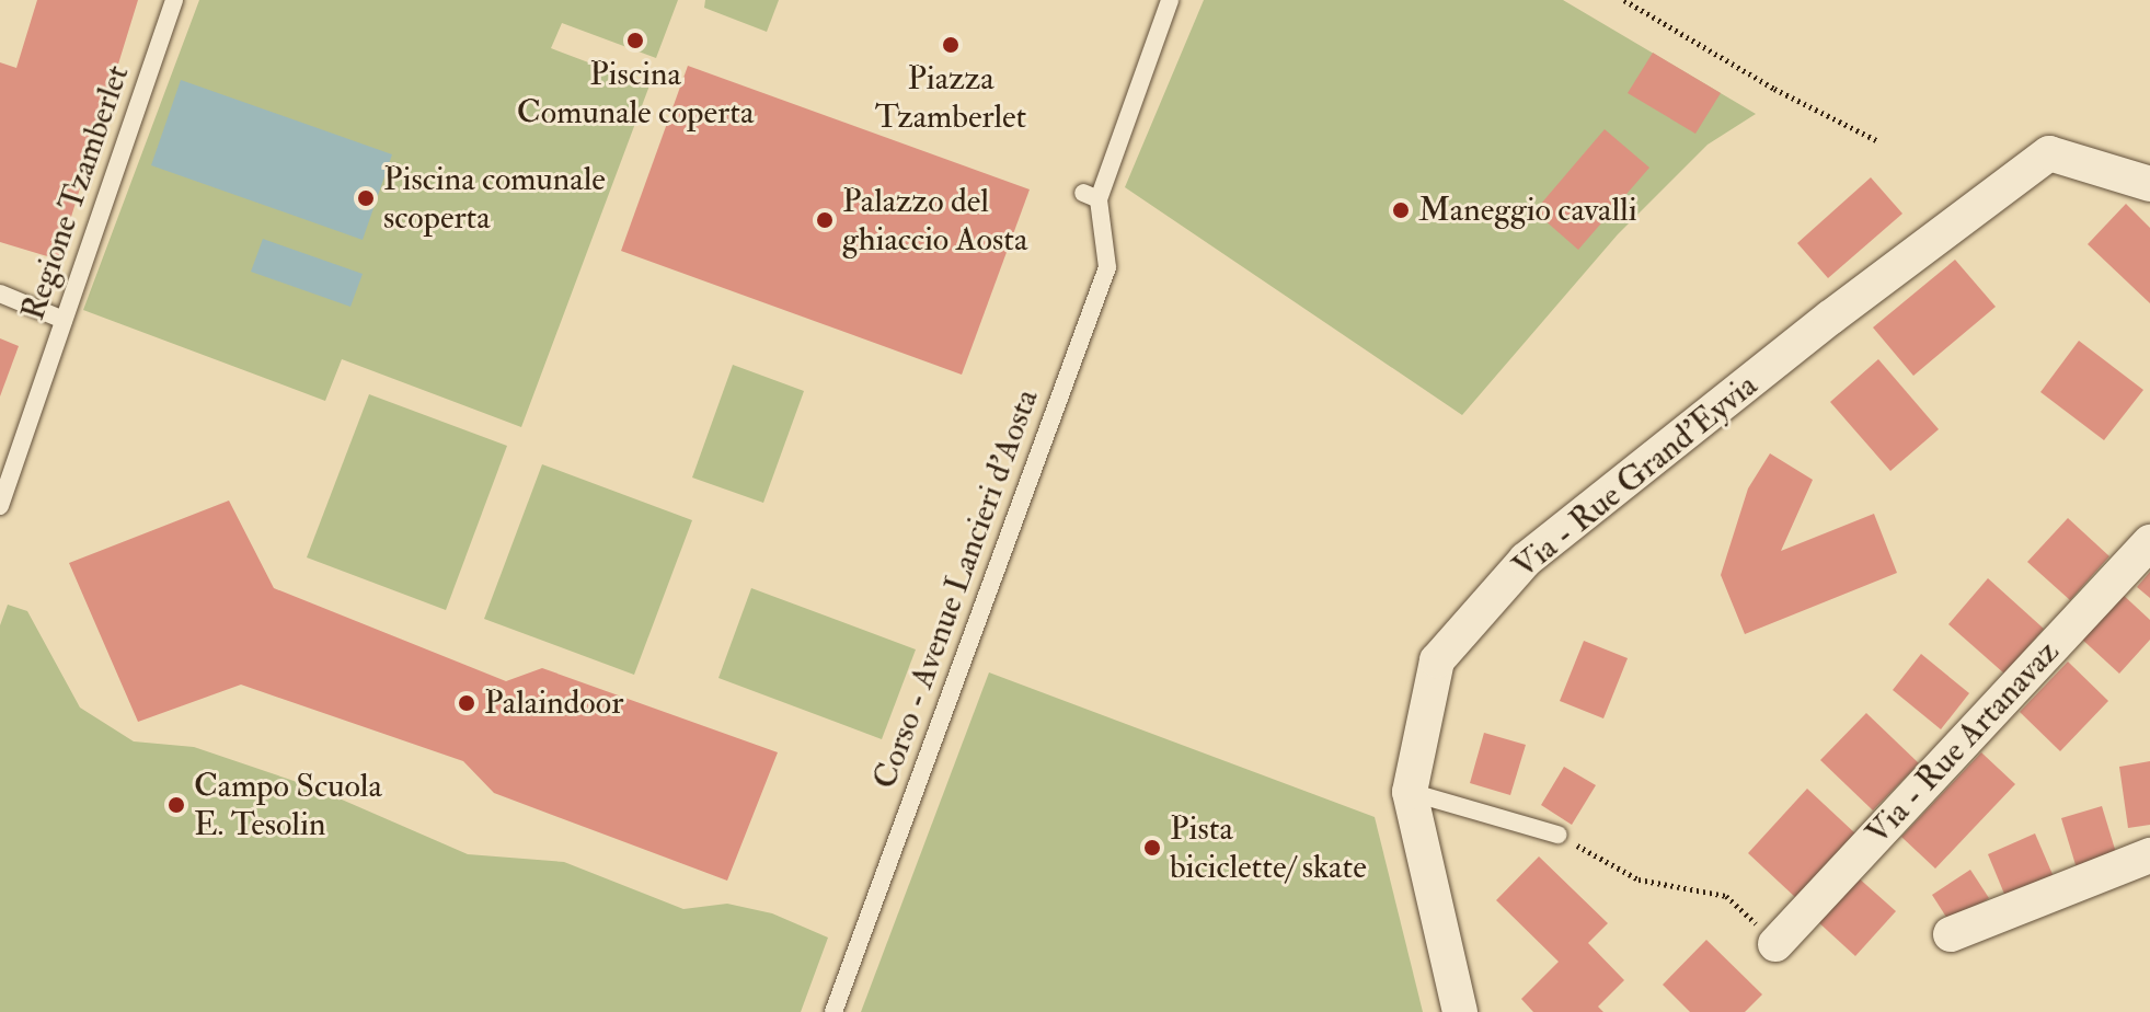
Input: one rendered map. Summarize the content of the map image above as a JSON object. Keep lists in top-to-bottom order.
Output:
{
  "streets": {
    "street": ["Via - Rue Grand'Eyvia", "Via - Rue Artanavaz"],
    "lane": ["Regione Tzamberlet", "Corso - Avenue Lancieri d'Aosta"]
  },
  "places": [
    "Piscina Comunale coperta",
    "Piazza Tzamberlet",
    "Piscina comunale scoperta",
    "Maneggio cavalli",
    "Palazzo del ghiaccio Aosta",
    "Palaindoor",
    "Campo Scuola E. Tesolin",
    "Pista biciclette/ skate"
  ]
}
